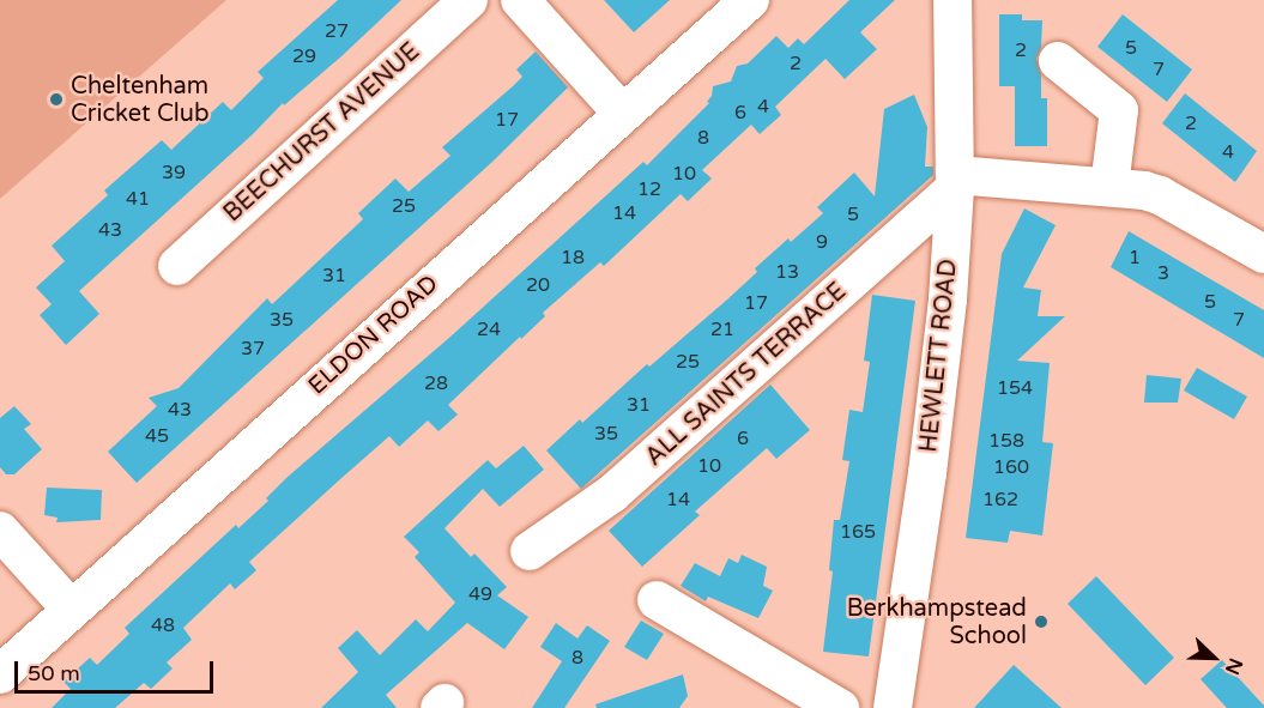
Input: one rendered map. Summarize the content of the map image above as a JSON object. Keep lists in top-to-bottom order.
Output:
{
  "streets": {
    "street": [
      "BEECHURST AVENUE",
      "ELDON ROAD",
      "HEWLETT ROAD",
      "ALL SAINTS TERRACE"
    ]
  },
  "crossings": [
    ["HEWLETT ROAD", "ALL SAINTS TERRACE"]
  ],
  "places": ["Cheltenham Cricket Club", "Berkhampstead School"],
  "house_numbers": [
    "27",
    "5",
    "2",
    "29",
    "2",
    "7",
    "4",
    "6",
    "17",
    "2",
    "8",
    "4",
    "39",
    "10",
    "12",
    "41",
    "25",
    "14",
    "5",
    "43",
    "9",
    "18",
    "1",
    "13",
    "3",
    "31",
    "20",
    "5",
    "17",
    "35",
    "7",
    "24",
    "21",
    "37",
    "25",
    "28",
    "154",
    "31",
    "43",
    "35",
    "45",
    "6",
    "158",
    "10",
    "160",
    "14",
    "162",
    "165",
    "49",
    "48",
    "8"
  ],
  "scale_bar": "50 m",
  "north": "bottom right"
}
